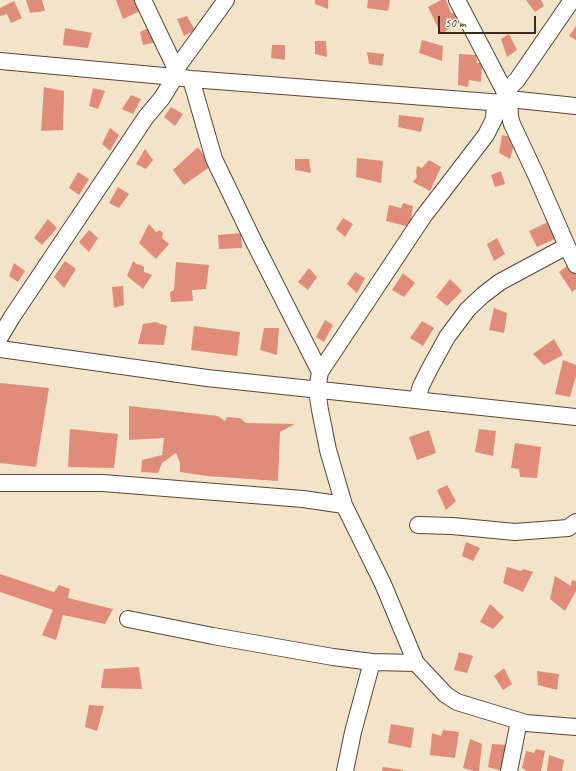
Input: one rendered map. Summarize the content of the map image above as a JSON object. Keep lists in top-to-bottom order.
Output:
{
  "scale_bar": "50 m"
}
